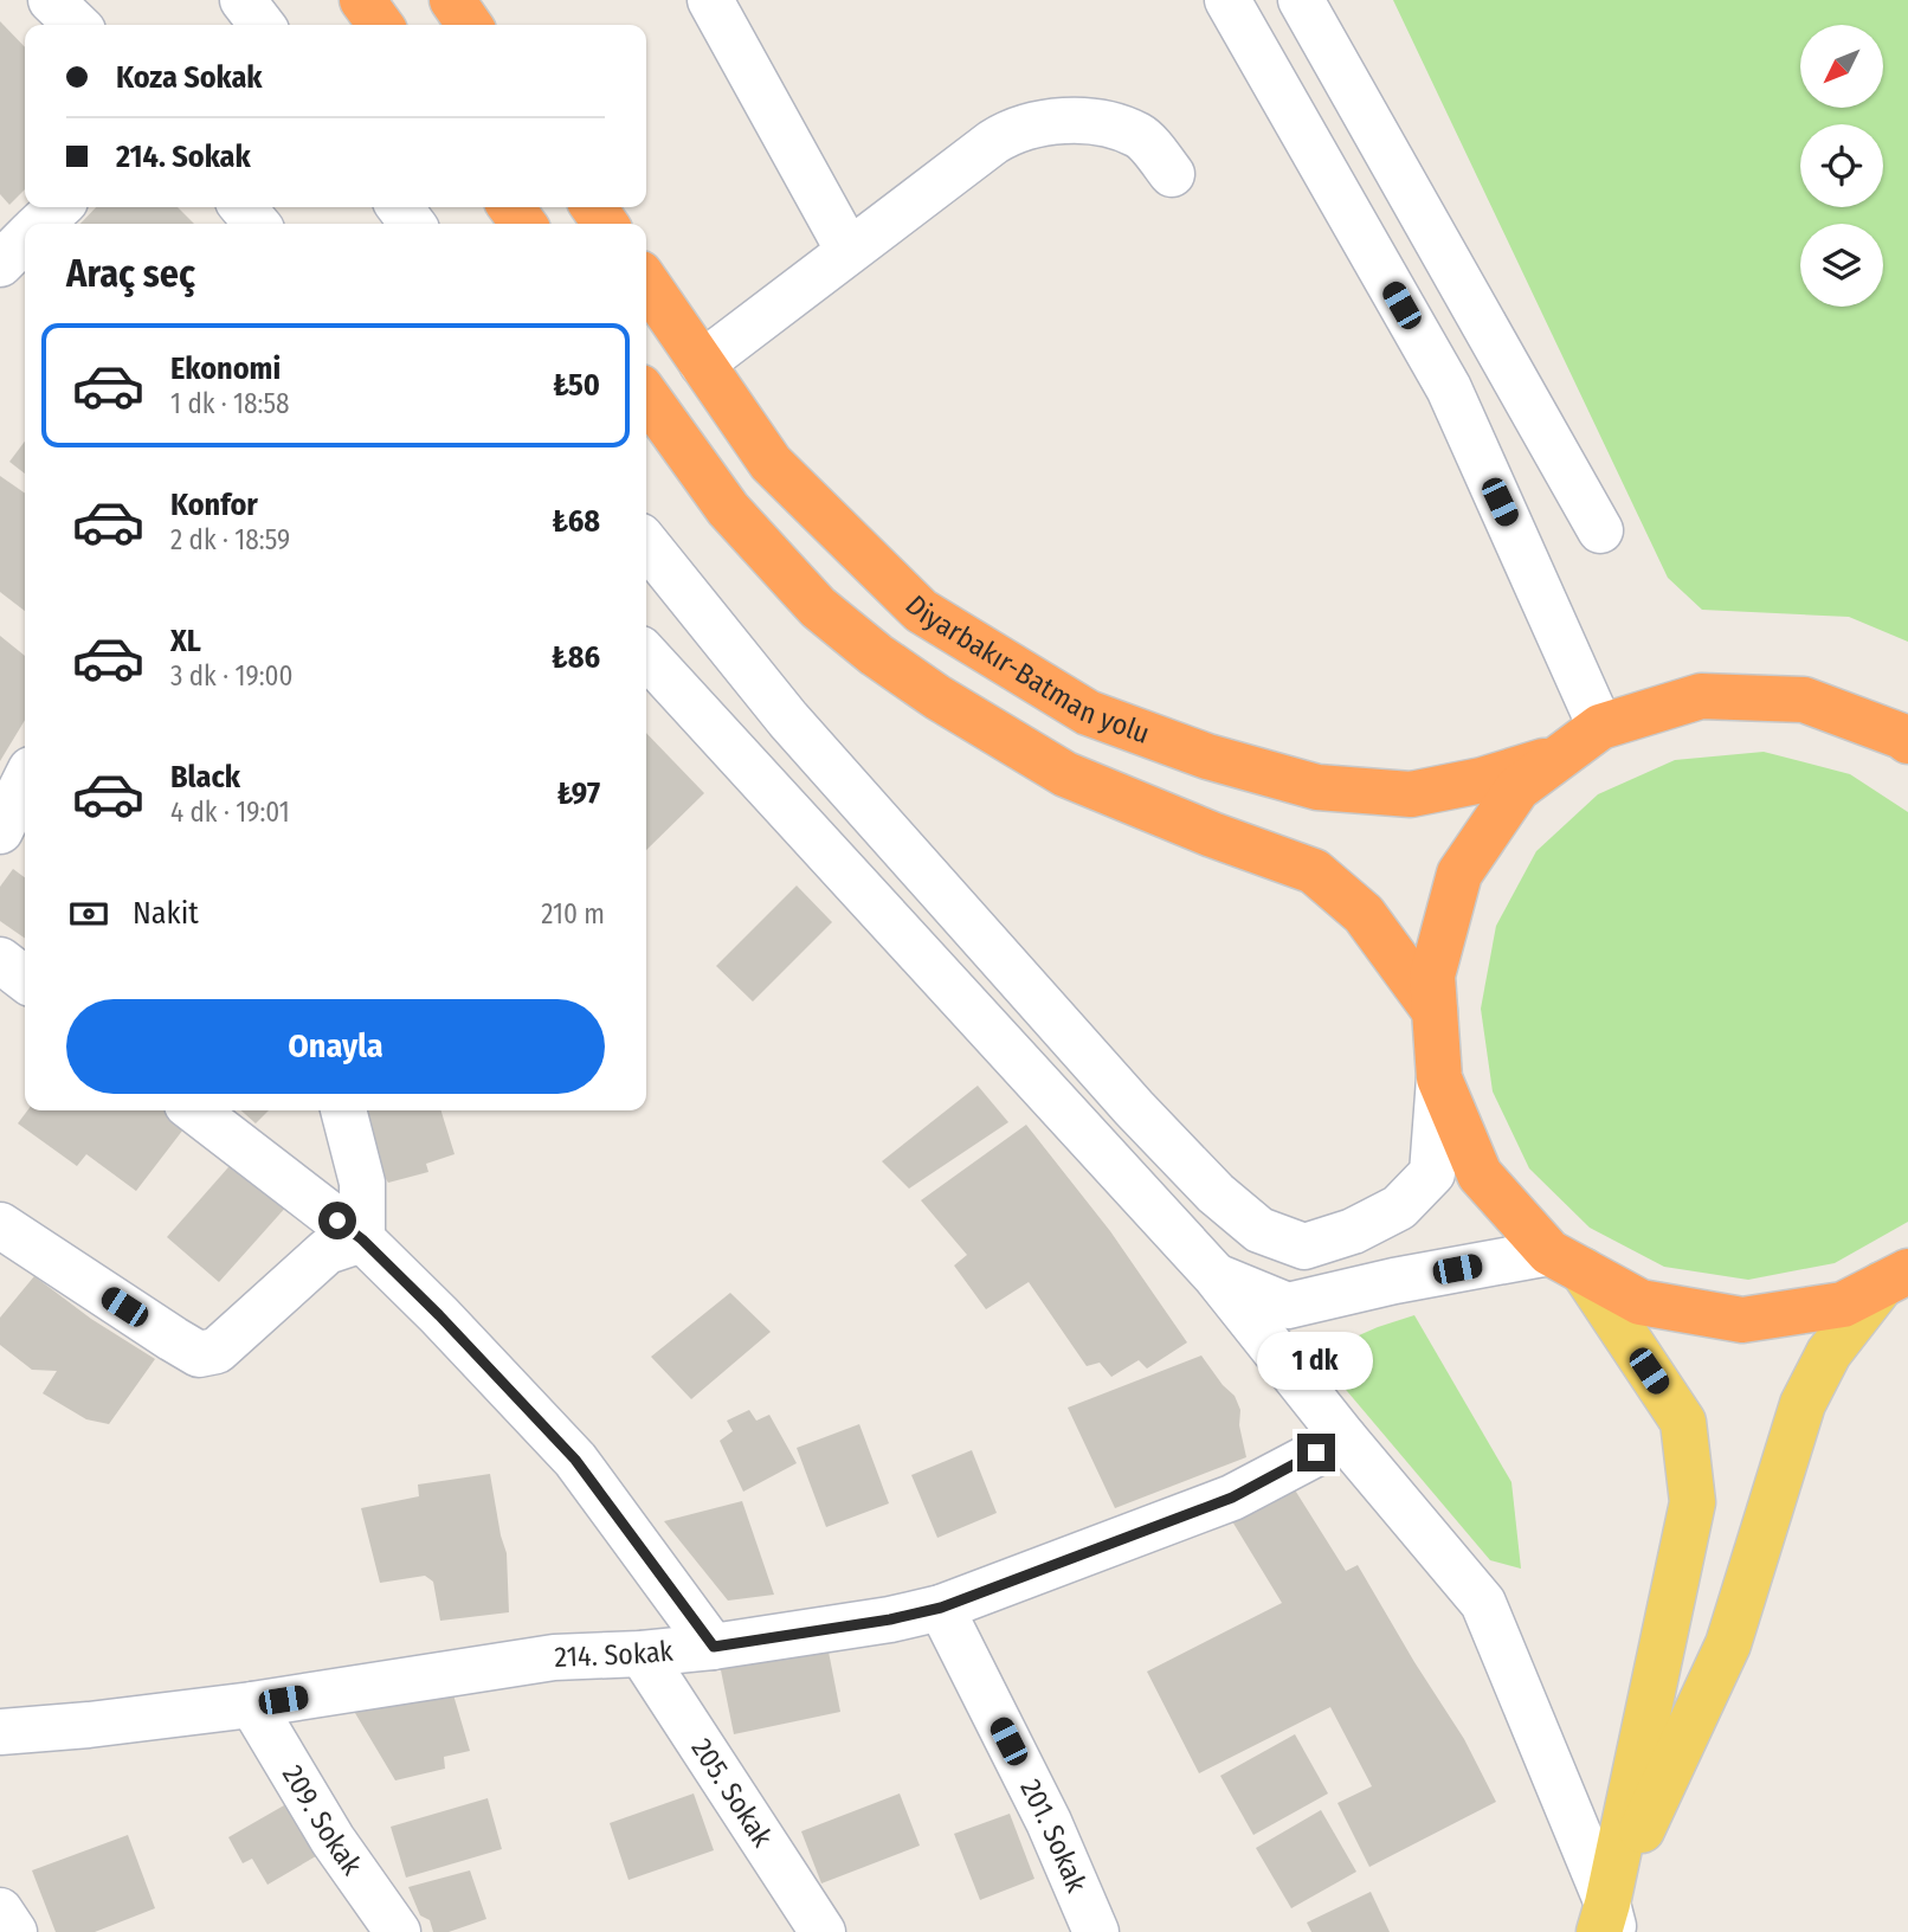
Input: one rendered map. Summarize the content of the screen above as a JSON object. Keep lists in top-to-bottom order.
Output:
{
  "streets": {
    "highway": ["Diyarbakır-Batman yolu"],
    "street": [
      "214. Sokak",
      "205. Sokak",
      "209. Sokak",
      "201. Sokak"
    ]
  },
  "crossings": [
    ["214. Sokak", "205. Sokak"],
    ["214. Sokak", "209. Sokak"],
    ["214. Sokak", "201. Sokak"]
  ],
  "north": "bottom left",
  "page": {
    "banner": ["Koza Sokak", "214. Sokak"],
    "heading": "Araç seç",
    "list": [
      {
        "name": "Ekonomi",
        "note": "1 dk · 18:58",
        "value": "₺50"
      },
      {
        "name": "Konfor",
        "note": "2 dk · 18:59",
        "value": "₺68"
      },
      {
        "name": "XL",
        "note": "3 dk · 19:00",
        "value": "₺86"
      },
      {
        "name": "Black",
        "note": "4 dk · 19:01",
        "value": "₺97"
      }
    ],
    "pay": ["Nakit", "210 m"],
    "buttons": "Onayla",
    "bubble": "1 dk"
  }
}
